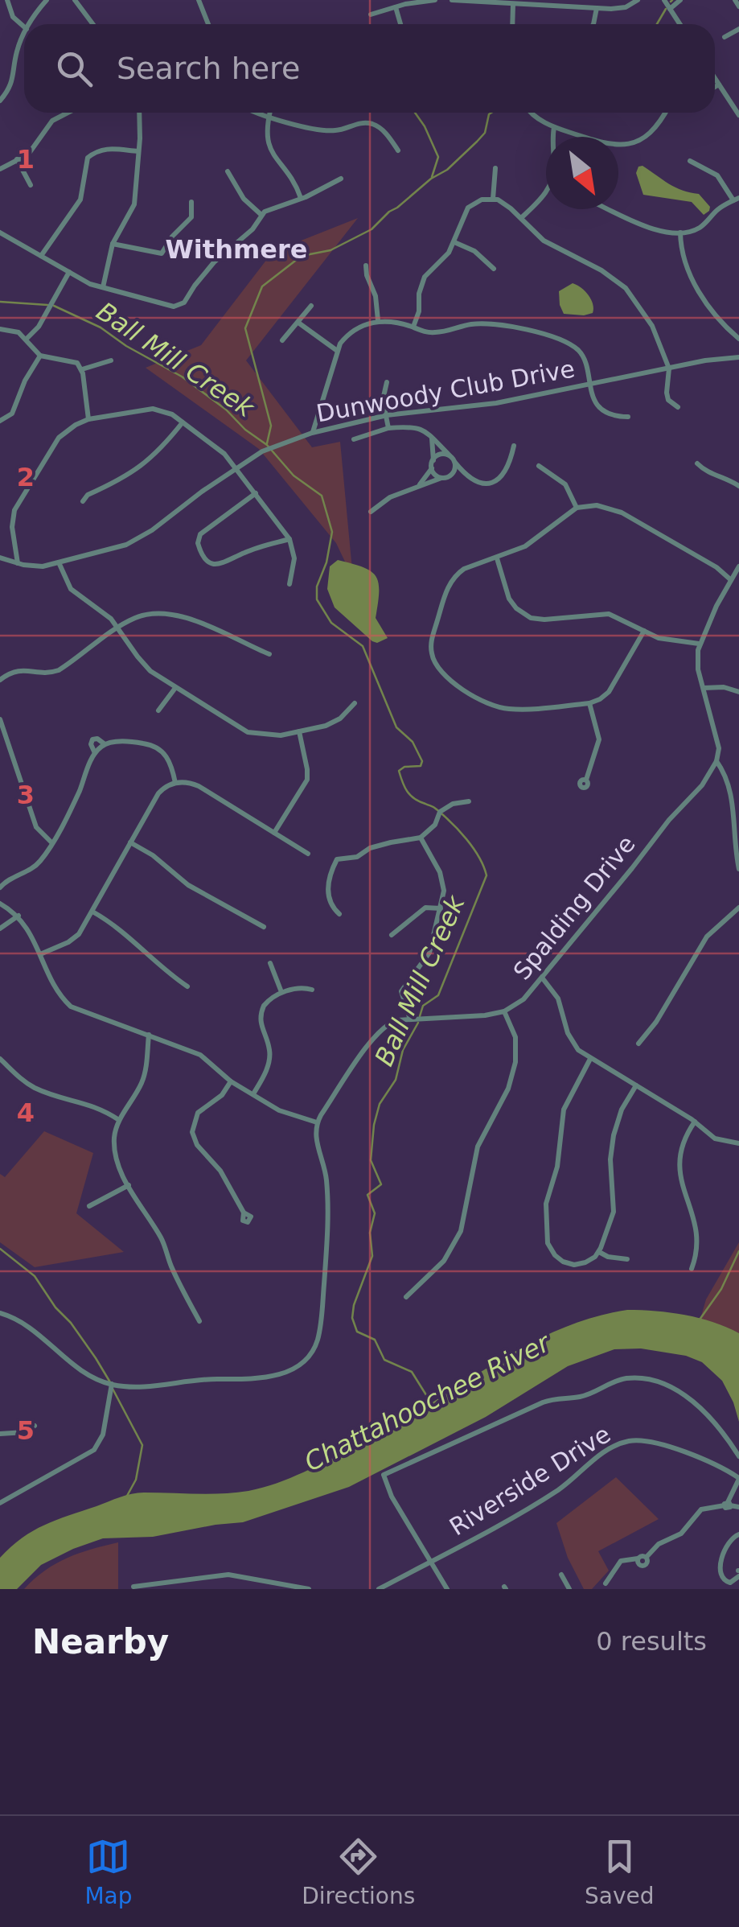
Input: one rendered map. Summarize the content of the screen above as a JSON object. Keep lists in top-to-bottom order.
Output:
{
  "streets": {
    "street": ["Dunwoody Club Drive", "Spalding Drive", "Riverside Drive"]
  },
  "districts": ["Withmere"],
  "water": ["Ball Mill Creek", "Chattahoochee River"],
  "north": "bottom right",
  "page": {
    "search": "Search here",
    "heading": ["Nearby", "0 results"],
    "nav": ["Map", "Directions", "Saved"]
  },
  "grid": {
    "rows": [
      "1",
      "2",
      "3",
      "4",
      "5"
    ]
  }
}
